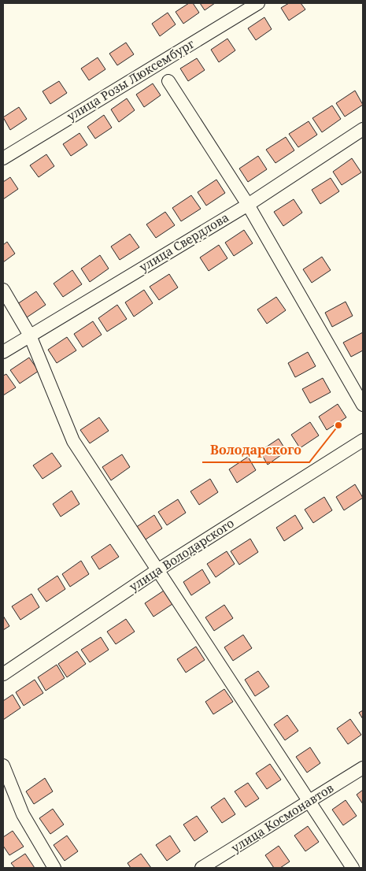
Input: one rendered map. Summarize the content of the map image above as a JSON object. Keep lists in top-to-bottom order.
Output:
{
  "streets": {
    "street": [
      "улица Розы Люксембург",
      "улица Свердлова",
      "улица Володарского",
      "улица Космонавтов"
    ]
  },
  "places": ["Володарского"]
}
